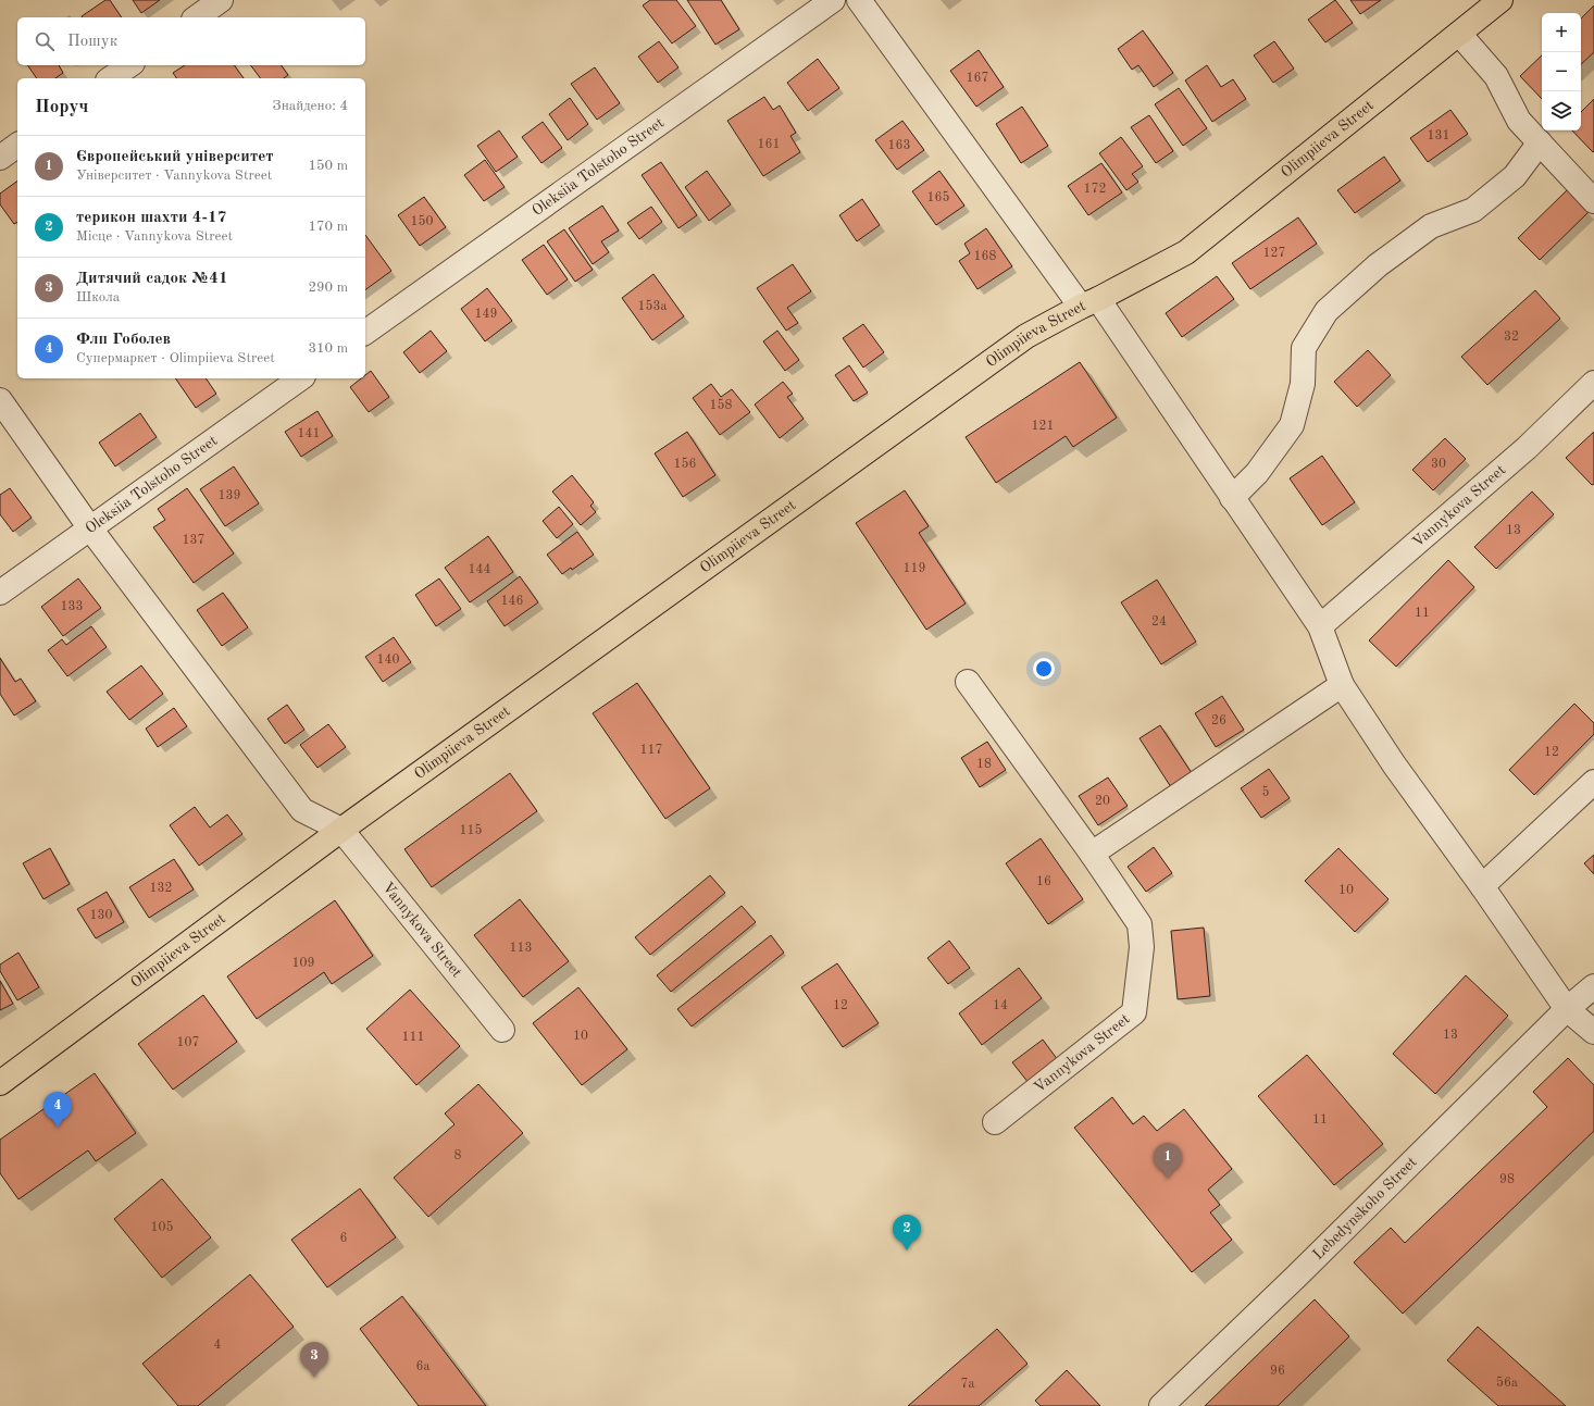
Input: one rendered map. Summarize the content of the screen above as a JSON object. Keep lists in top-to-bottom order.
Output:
{
  "streets": {
    "main road": ["Olimpiieva Street"],
    "street": ["Oleksiia Tolstoho Street", "Vannykova Street", "Lebedynskoho Street"]
  },
  "crossings": [
    ["Olimpiieva Street", "Vannykova Street"]
  ],
  "house_numbers": [
    "167",
    "131",
    "161",
    "163",
    "172",
    "165",
    "150",
    "127",
    "168",
    "153а",
    "149",
    "32",
    "158",
    "121",
    "141",
    "156",
    "30",
    "139",
    "13",
    "137",
    "119",
    "144",
    "146",
    "133",
    "11",
    "24",
    "140",
    "26",
    "117",
    "12",
    "18",
    "5",
    "20",
    "115",
    "16",
    "132",
    "10",
    "130",
    "113",
    "109",
    "12",
    "14",
    "13",
    "10",
    "111",
    "107",
    "11",
    "8",
    "98",
    "105",
    "6",
    "4",
    "6а",
    "96",
    "56а",
    "7а"
  ],
  "page": {
    "map_buttons": ["+", "−"],
    "search": "Пошук",
    "heading": ["Поруч", "Знайдено: 4"],
    "list": [
      {
        "mark": "1",
        "name": "Європейський університет",
        "note": "Університет · Vannykova Street",
        "value": "150 m"
      },
      {
        "mark": "2",
        "name": "терикон шахти 4-17",
        "note": "Місце · Vannykova Street",
        "value": "170 m"
      },
      {
        "mark": "3",
        "name": "Дитячий садок №41",
        "note": "Школа",
        "value": "290 m"
      },
      {
        "mark": "4",
        "name": "Флп Гоболев",
        "note": "Супермаркет · Olimpiieva Street",
        "value": "310 m"
      }
    ],
    "pins": [
      "4",
      "1",
      "2",
      "3"
    ]
  }
}
